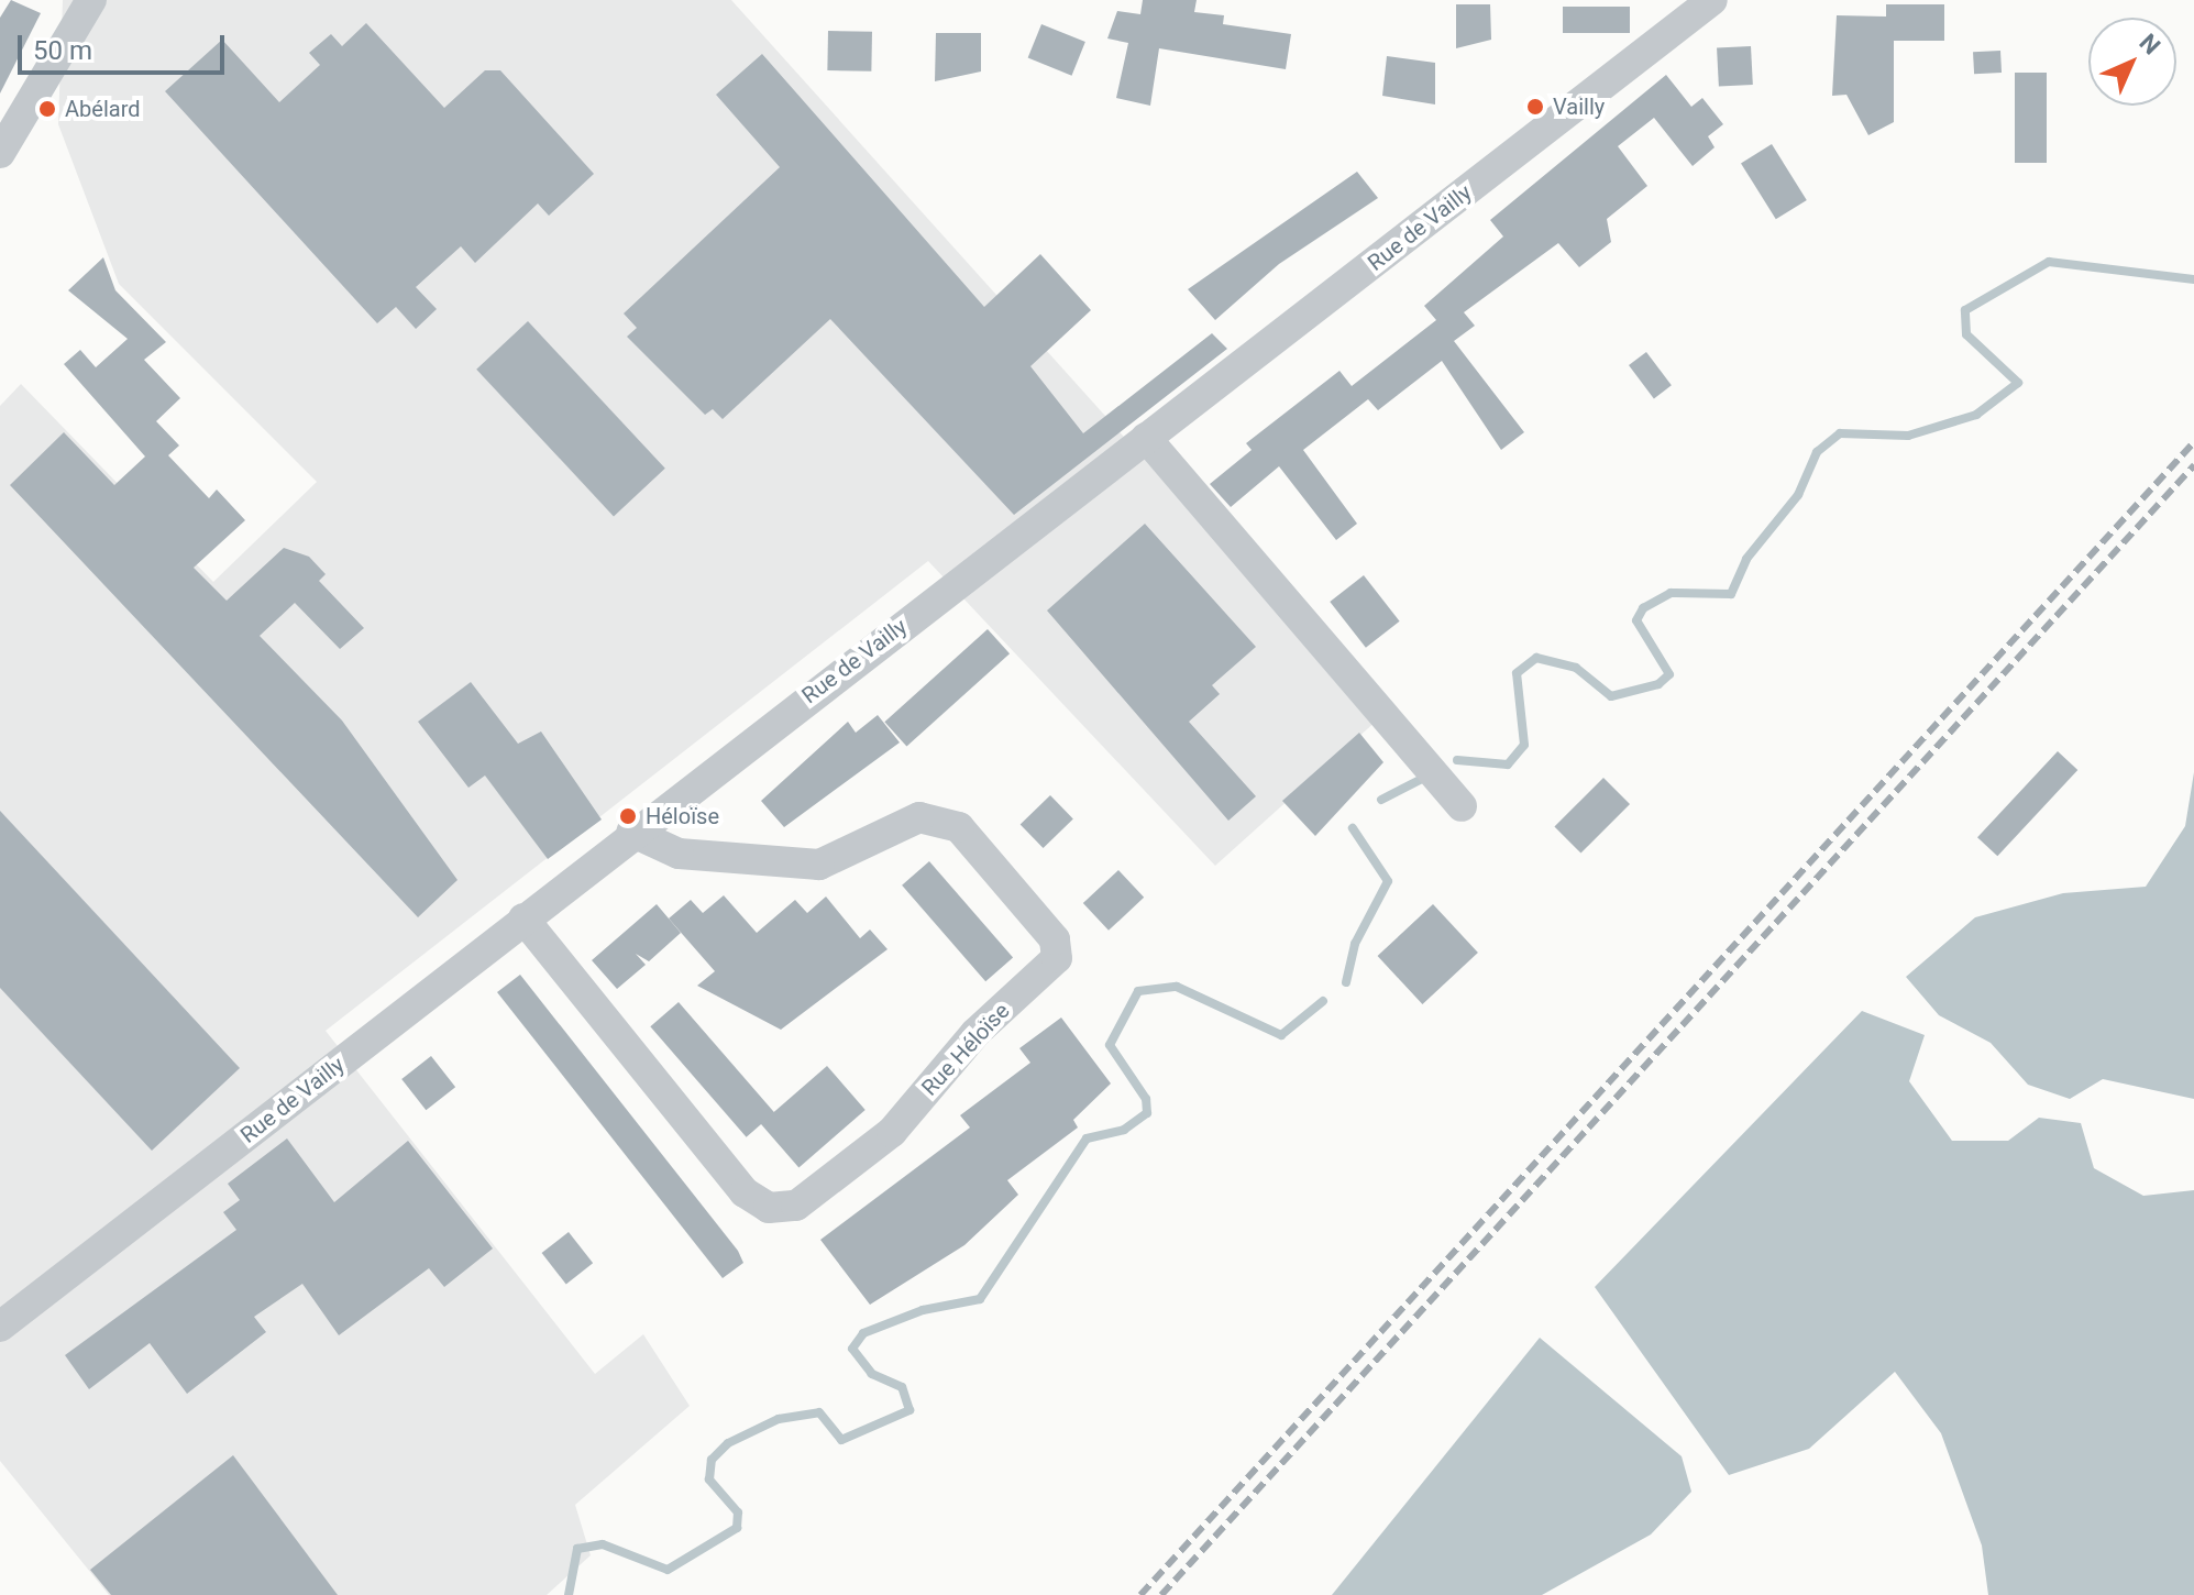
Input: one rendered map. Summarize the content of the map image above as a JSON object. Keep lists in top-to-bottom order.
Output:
{
  "streets": {
    "street": ["Rue de Vailly", "Rue Héloïse"]
  },
  "crossings": [
    ["Rue de Vailly", "Rue Héloïse"]
  ],
  "places": ["Vailly", "Abélard", "Héloïse"],
  "scale_bar": "50 m",
  "north": "top right"
}
